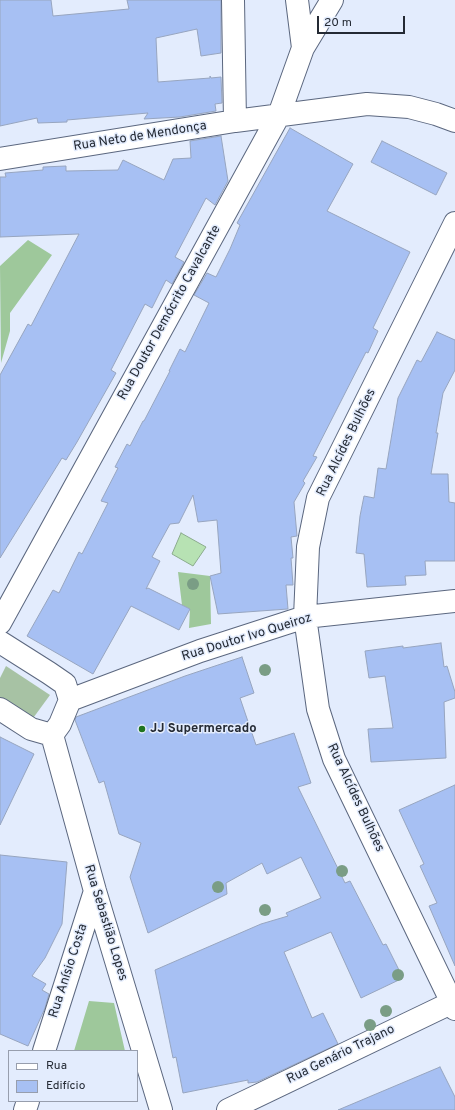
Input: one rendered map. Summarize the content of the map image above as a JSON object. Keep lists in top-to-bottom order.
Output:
{
  "streets": {
    "street": [
      "Rua Neto de Mendonça",
      "Rua Doutor Demócrito Cavalcante",
      "Rua Alcídes Bulhões",
      "Rua Doutor Ivo Queiroz",
      "Rua Sebastião Lopes",
      "Rua Anísio Costa",
      "Rua Genário Trajano"
    ]
  },
  "crossings": [
    ["Rua Neto de Mendonça", "Rua Doutor Demócrito Cavalcante"],
    ["Rua Alcídes Bulhões", "Rua Doutor Ivo Queiroz"],
    ["Rua Alcídes Bulhões", "Rua Genário Trajano"],
    ["Rua Sebastião Lopes", "Rua Anísio Costa"]
  ],
  "places": ["JJ Supermercado"],
  "legend": ["Rua", "Edifício"],
  "scale_bar": "20 m"
}
